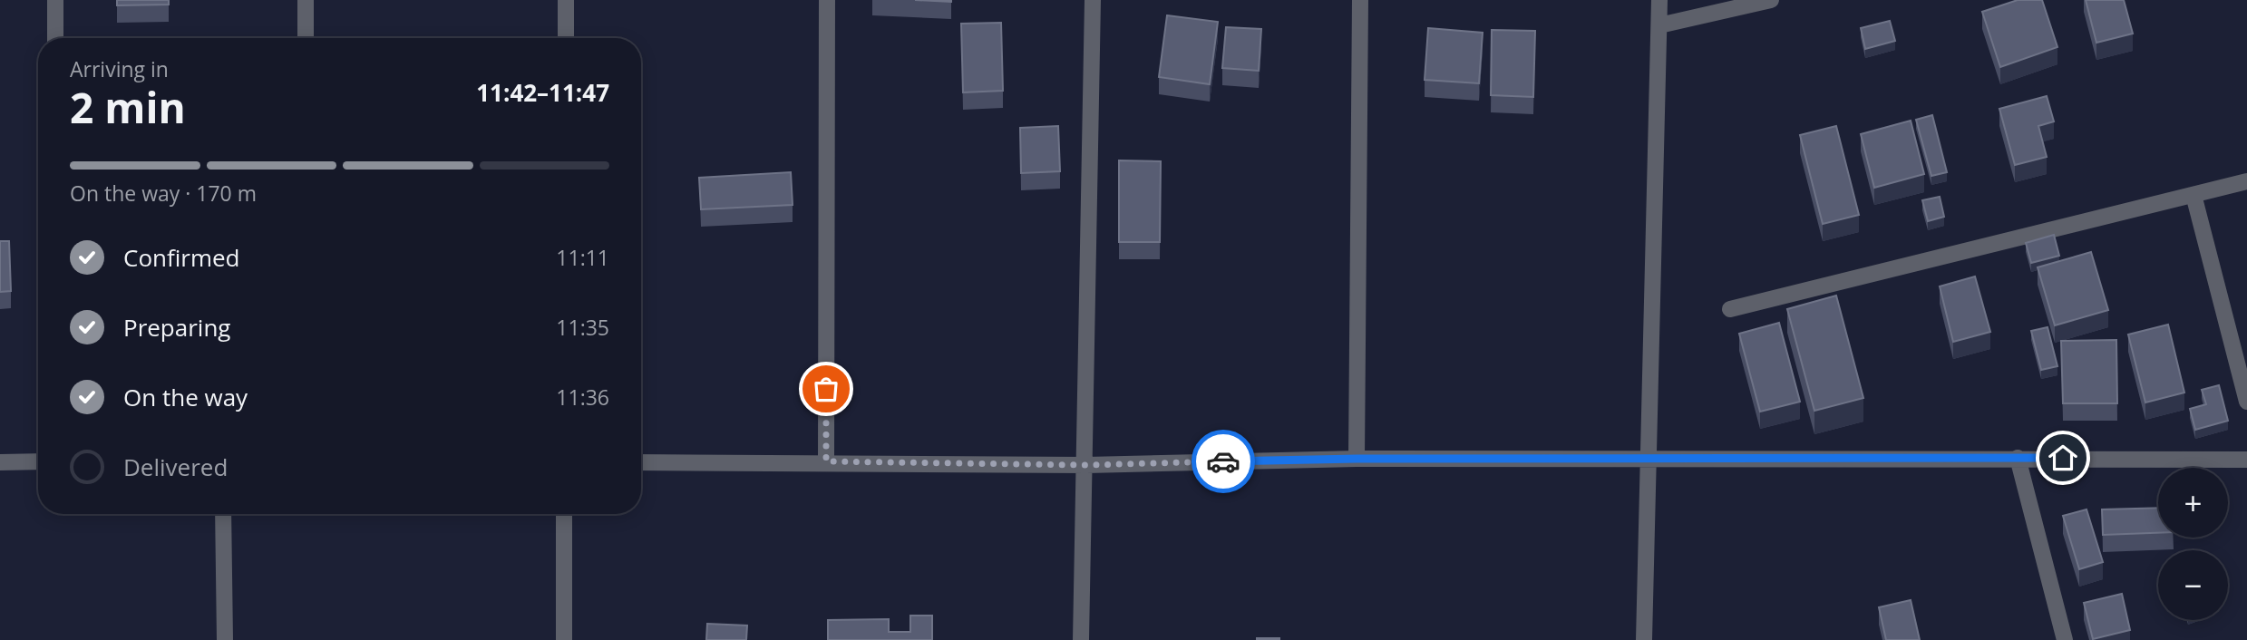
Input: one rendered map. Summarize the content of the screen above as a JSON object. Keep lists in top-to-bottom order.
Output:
{
  "page": {
    "heading": ["2 min", "Arriving in", "11:42–11:47"],
    "bar": "On the way · 170 m",
    "list": [
      ["Confirmed", "11:11"],
      ["Preparing", "11:35"],
      ["On the way", "11:36"],
      "Delivered"
    ],
    "map_buttons": ["+", "−"]
  }
}
